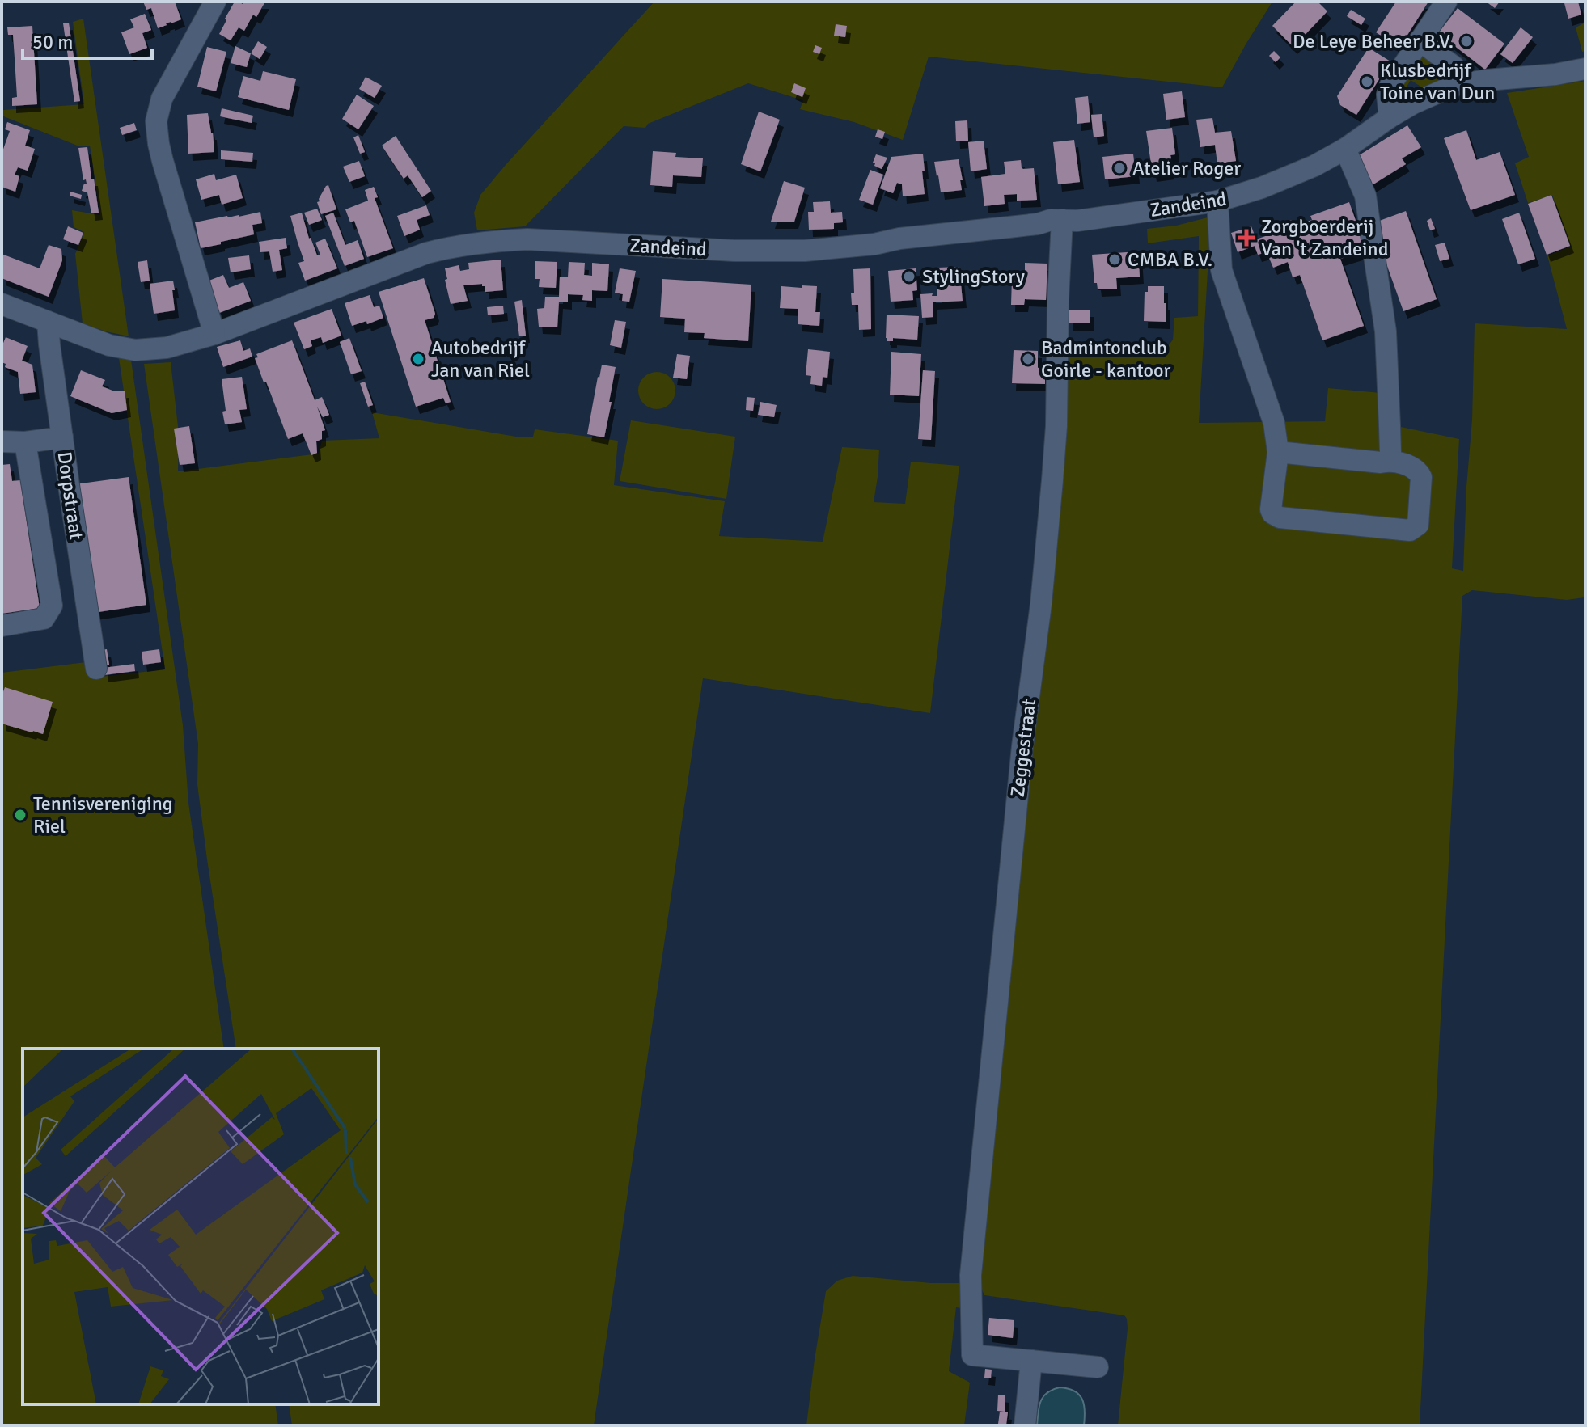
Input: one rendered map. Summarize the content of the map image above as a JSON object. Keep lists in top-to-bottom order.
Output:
{
  "streets": {
    "street": ["Zandeind", "Dorpstraat", "Zeggestraat"]
  },
  "crossings": [
    ["Zandeind", "Zeggestraat"]
  ],
  "places": {
    "other": [
      "De Leye Beheer B.V.",
      "Klusbedrijf Toine van Dun",
      "Atelier Roger",
      "CMBA B.V.",
      "StylingStory",
      "Autobedrijf Jan van Riel",
      "Badmintonclub Goirle - kantoor",
      "Tennisvereniging Riel"
    ],
    "health": ["Zorgboerderij Van 't Zandeind"]
  },
  "scale_bar": "50 m"
}
